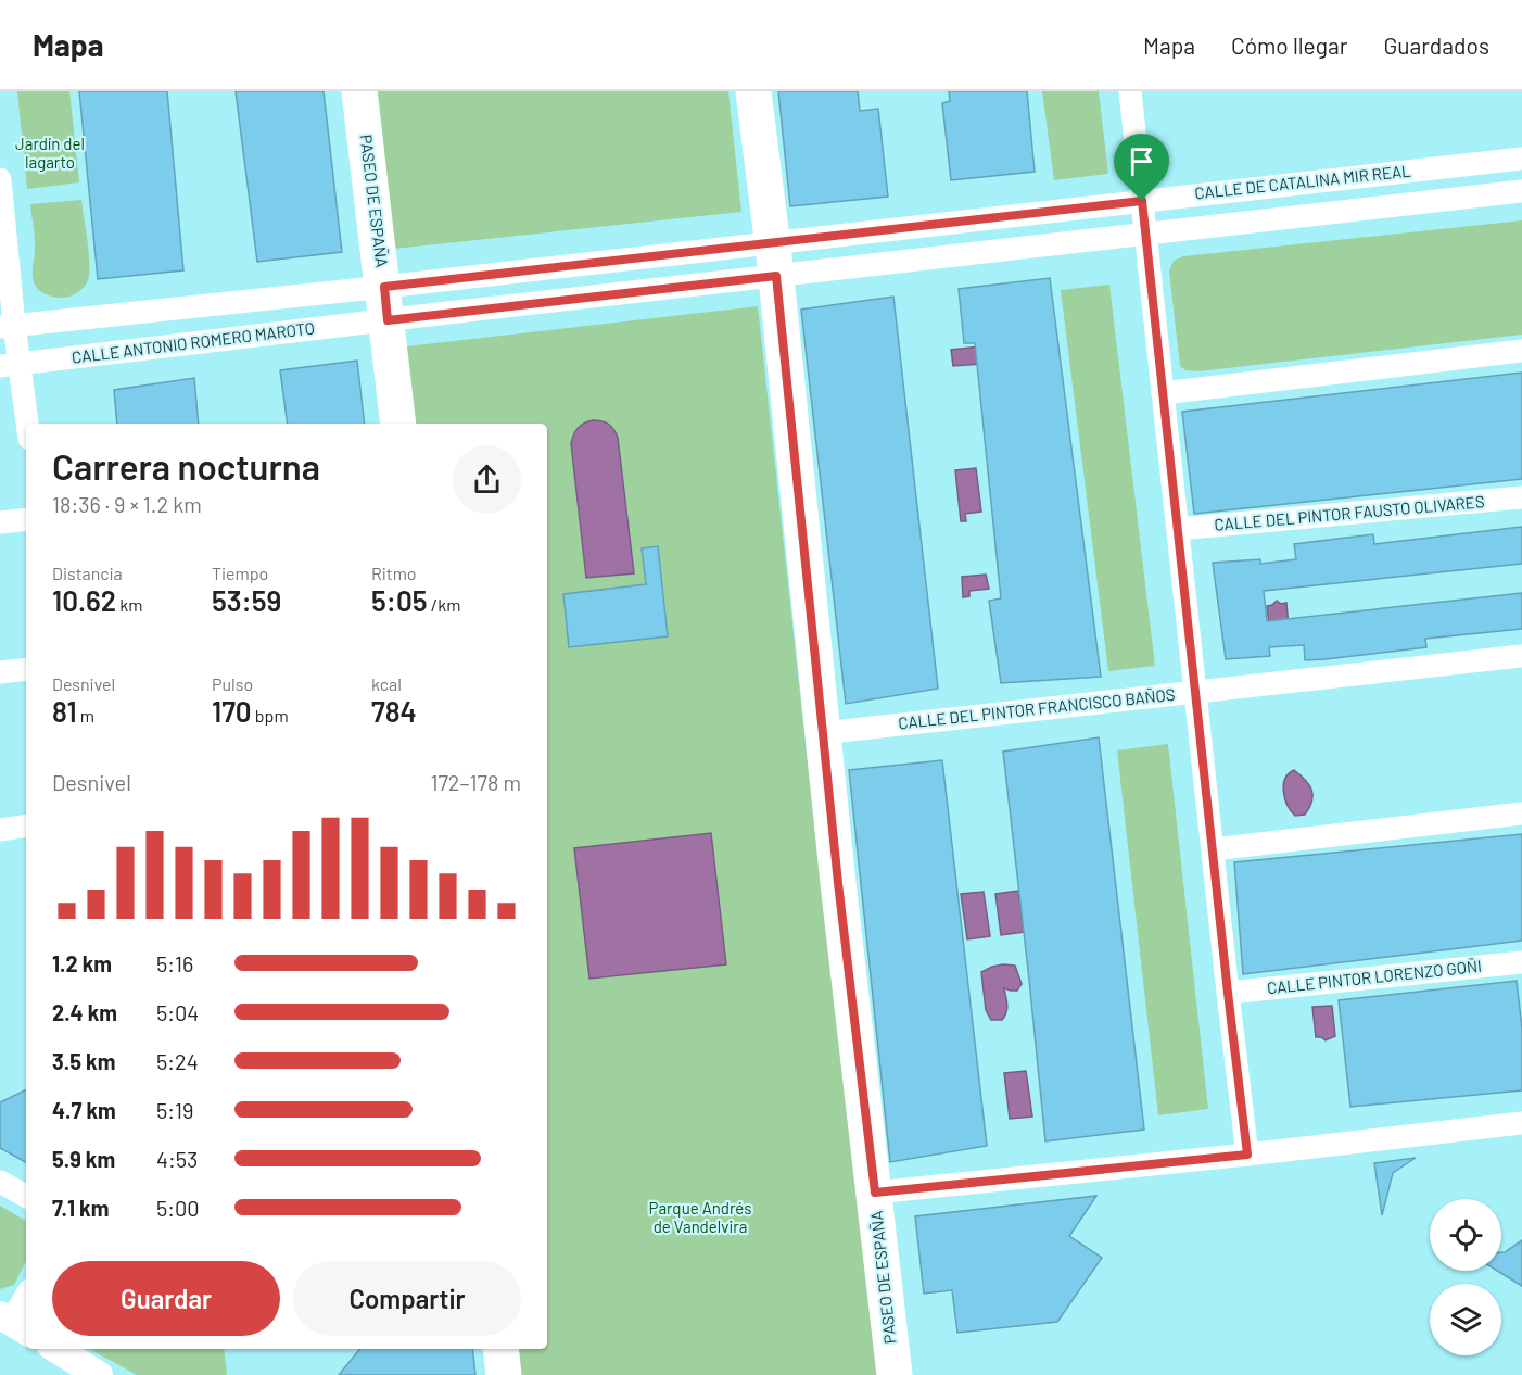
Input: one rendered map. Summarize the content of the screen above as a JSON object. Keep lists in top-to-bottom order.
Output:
{
  "streets": {
    "main road": ["PASEO DE ESPAÑA"],
    "street": [
      "CALLE DE CATALINA MIR REAL",
      "CALLE ANTONIO ROMERO MAROTO",
      "CALLE DEL PINTOR FAUSTO OLIVARES",
      "CALLE DEL PINTOR FRANCISCO BAÑOS",
      "CALLE PINTOR LORENZO GOÑI"
    ]
  },
  "crossings": [
    ["CALLE DE CATALINA MIR REAL", "PASEO DE ESPAÑA"],
    ["CALLE DE CATALINA MIR REAL", "CALLE ANTONIO ROMERO MAROTO"],
    ["PASEO DE ESPAÑA", "CALLE ANTONIO ROMERO MAROTO"],
    ["PASEO DE ESPAÑA", "CALLE DEL PINTOR FRANCISCO BAÑOS"]
  ],
  "parks": ["Jardín del lagarto", "Parque Andrés de Vandelvira"],
  "page": {
    "header": "Mapa",
    "nav": ["Mapa", "Cómo llegar", "Guardados"],
    "heading": ["Carrera nocturna", "18:36 · 9 × 1.2 km"],
    "stats": [
      ["Distancia", "10.62 km"],
      ["Tiempo", "53:59"],
      ["Ritmo", "5:05 /km"],
      ["Desnivel", "81 m"],
      ["Pulso", "170 bpm"],
      ["kcal", "784"]
    ],
    "chart": ["Desnivel", "172–178 m"],
    "list": [
      {
        "name": "1.2 km",
        "note": "5:16"
      },
      {
        "name": "2.4 km",
        "note": "5:04"
      },
      {
        "name": "3.5 km",
        "note": "5:24"
      },
      {
        "name": "4.7 km",
        "note": "5:19"
      },
      {
        "name": "5.9 km",
        "note": "4:53"
      },
      {
        "name": "7.1 km",
        "note": "5:00"
      }
    ],
    "buttons": ["Guardar", "Compartir"]
  }
}
